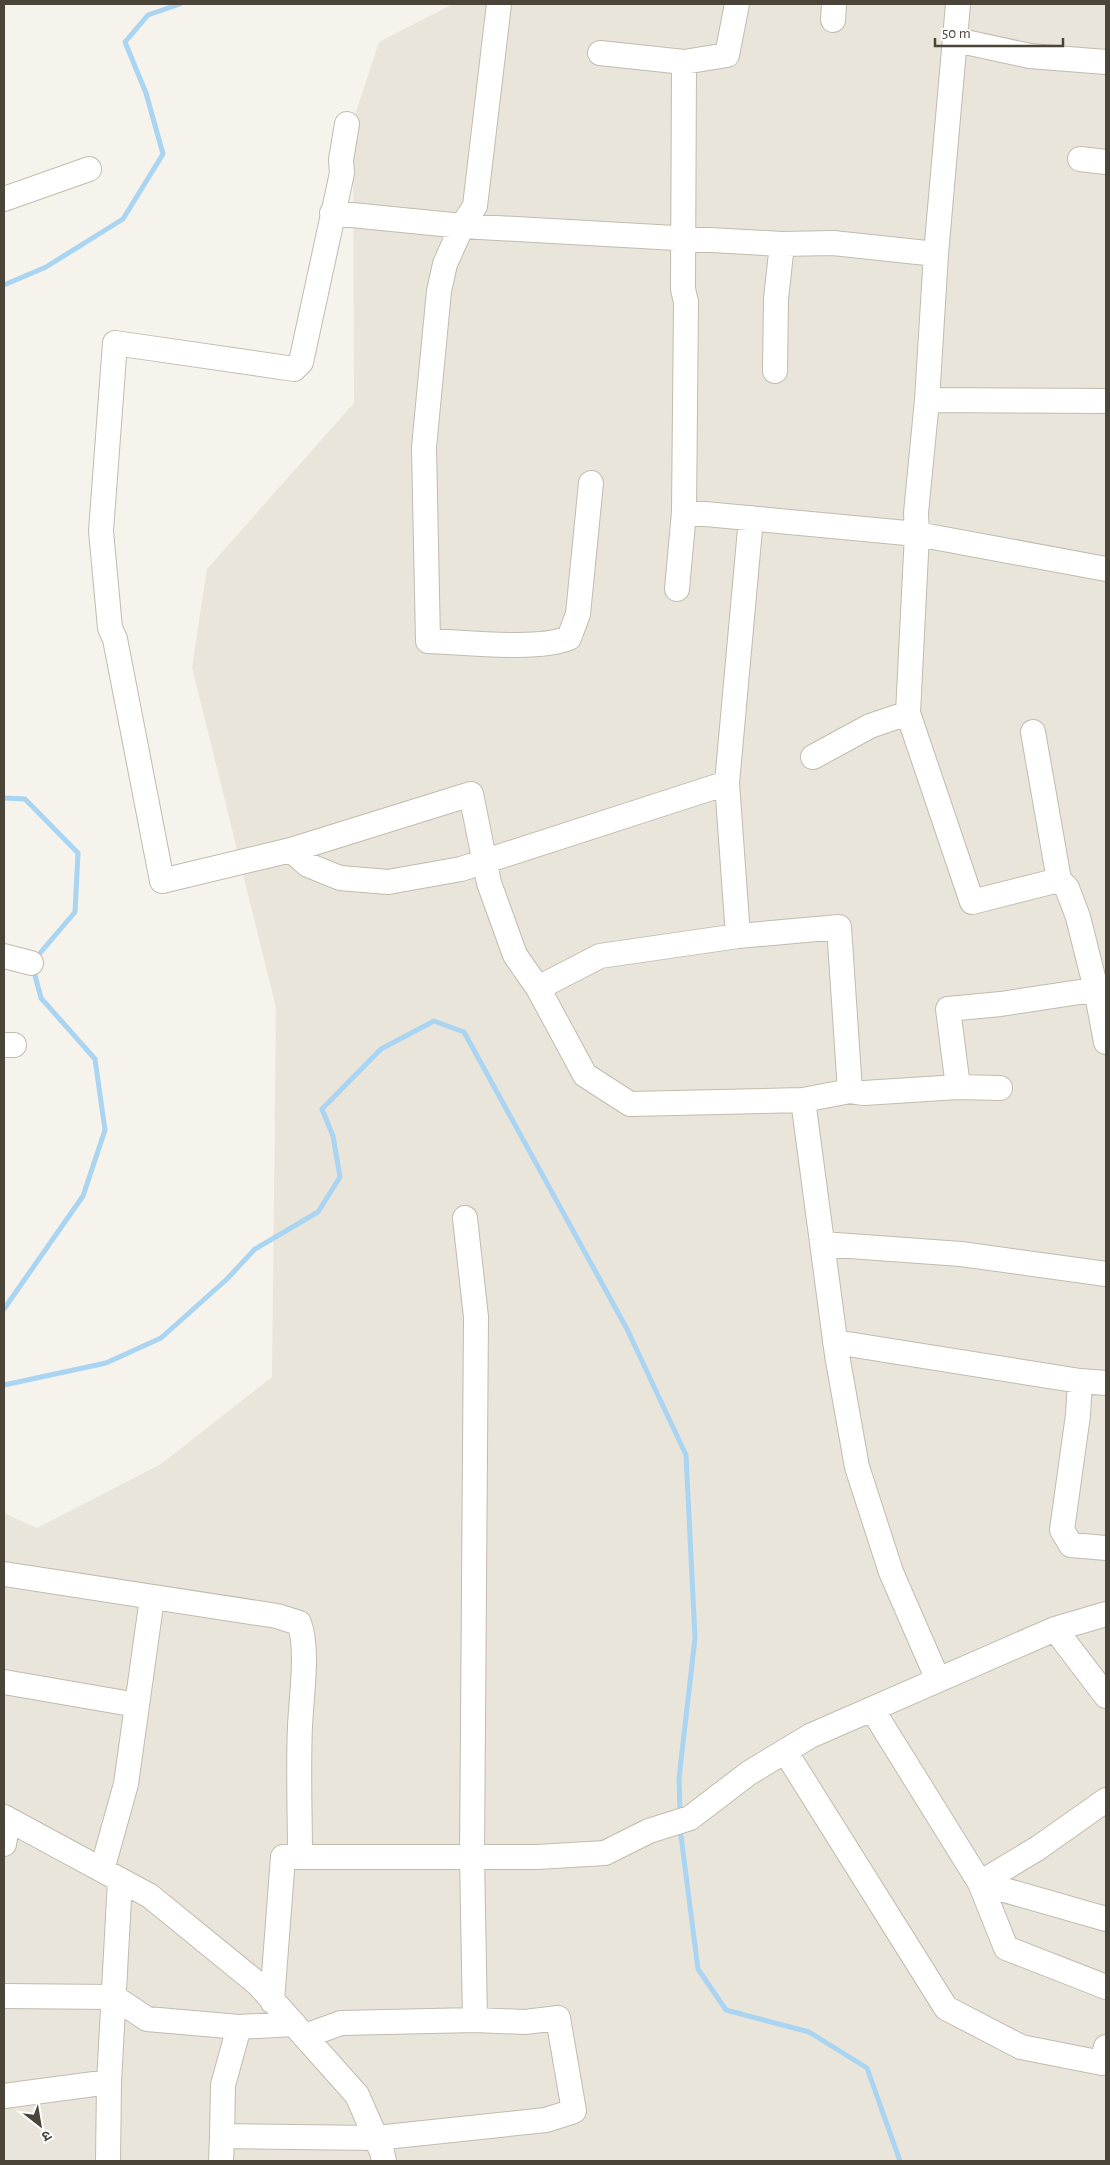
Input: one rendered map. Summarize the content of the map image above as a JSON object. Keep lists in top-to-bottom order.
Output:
{
  "scale_bar": "50 m",
  "north": "bottom right"
}
